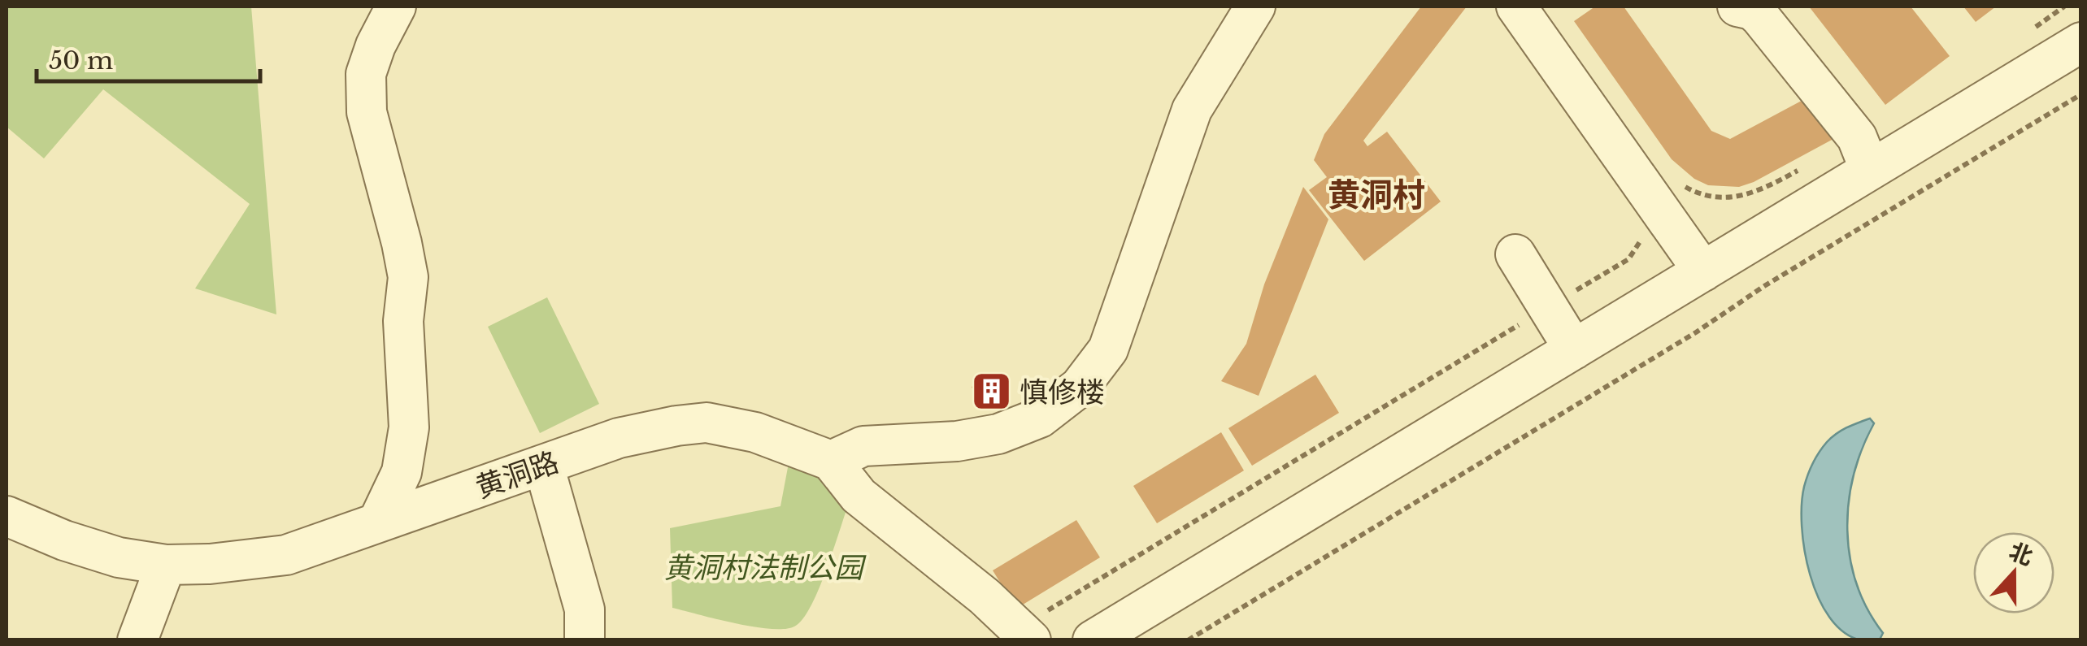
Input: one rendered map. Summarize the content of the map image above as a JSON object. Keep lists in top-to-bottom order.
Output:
{
  "streets": {
    "street": ["黄洞路"]
  },
  "districts": ["黄洞村"],
  "parks": ["黄洞村法制公园"],
  "places": {
    "building": ["慎修楼"]
  },
  "scale_bar": "50 m",
  "north": "top"
}
